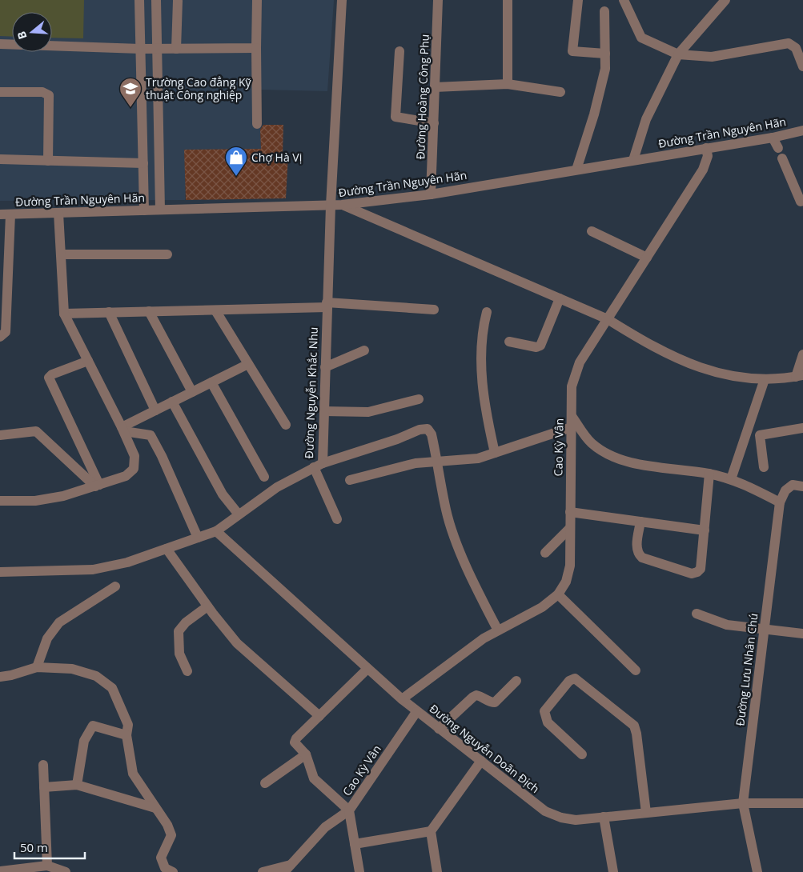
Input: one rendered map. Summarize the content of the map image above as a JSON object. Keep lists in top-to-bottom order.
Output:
{
  "streets": {
    "street": [
      "Đường Hoàng Công Phụ",
      "Đường Trần Nguyên Hãn",
      "Đường Nguyễn Khắc Nhu",
      "Cao Kỳ Vân",
      "Đường Lưu Nhân Chú",
      "Đường Nguyễn Doãn Địch"
    ]
  },
  "crossings": [
    ["Đường Hoàng Công Phụ", "Đường Trần Nguyên Hãn"],
    ["Đường Trần Nguyên Hãn", "Đường Nguyễn Khắc Nhu"],
    ["Đường Trần Nguyên Hãn", "Cao Kỳ Vân"],
    ["Đường Nguyễn Khắc Nhu", "Đường Nguyễn Doãn Địch"],
    ["Cao Kỳ Vân", "Đường Nguyễn Doãn Địch"],
    ["Đường Lưu Nhân Chú", "Đường Nguyễn Doãn Địch"]
  ],
  "places": {
    "school or university": ["Trường Cao đẳng Kỹ thuật Công nghiệp"],
    "shop": ["Chợ Hà Vị"]
  },
  "scale_bar": "50 m",
  "north": "left"
}
